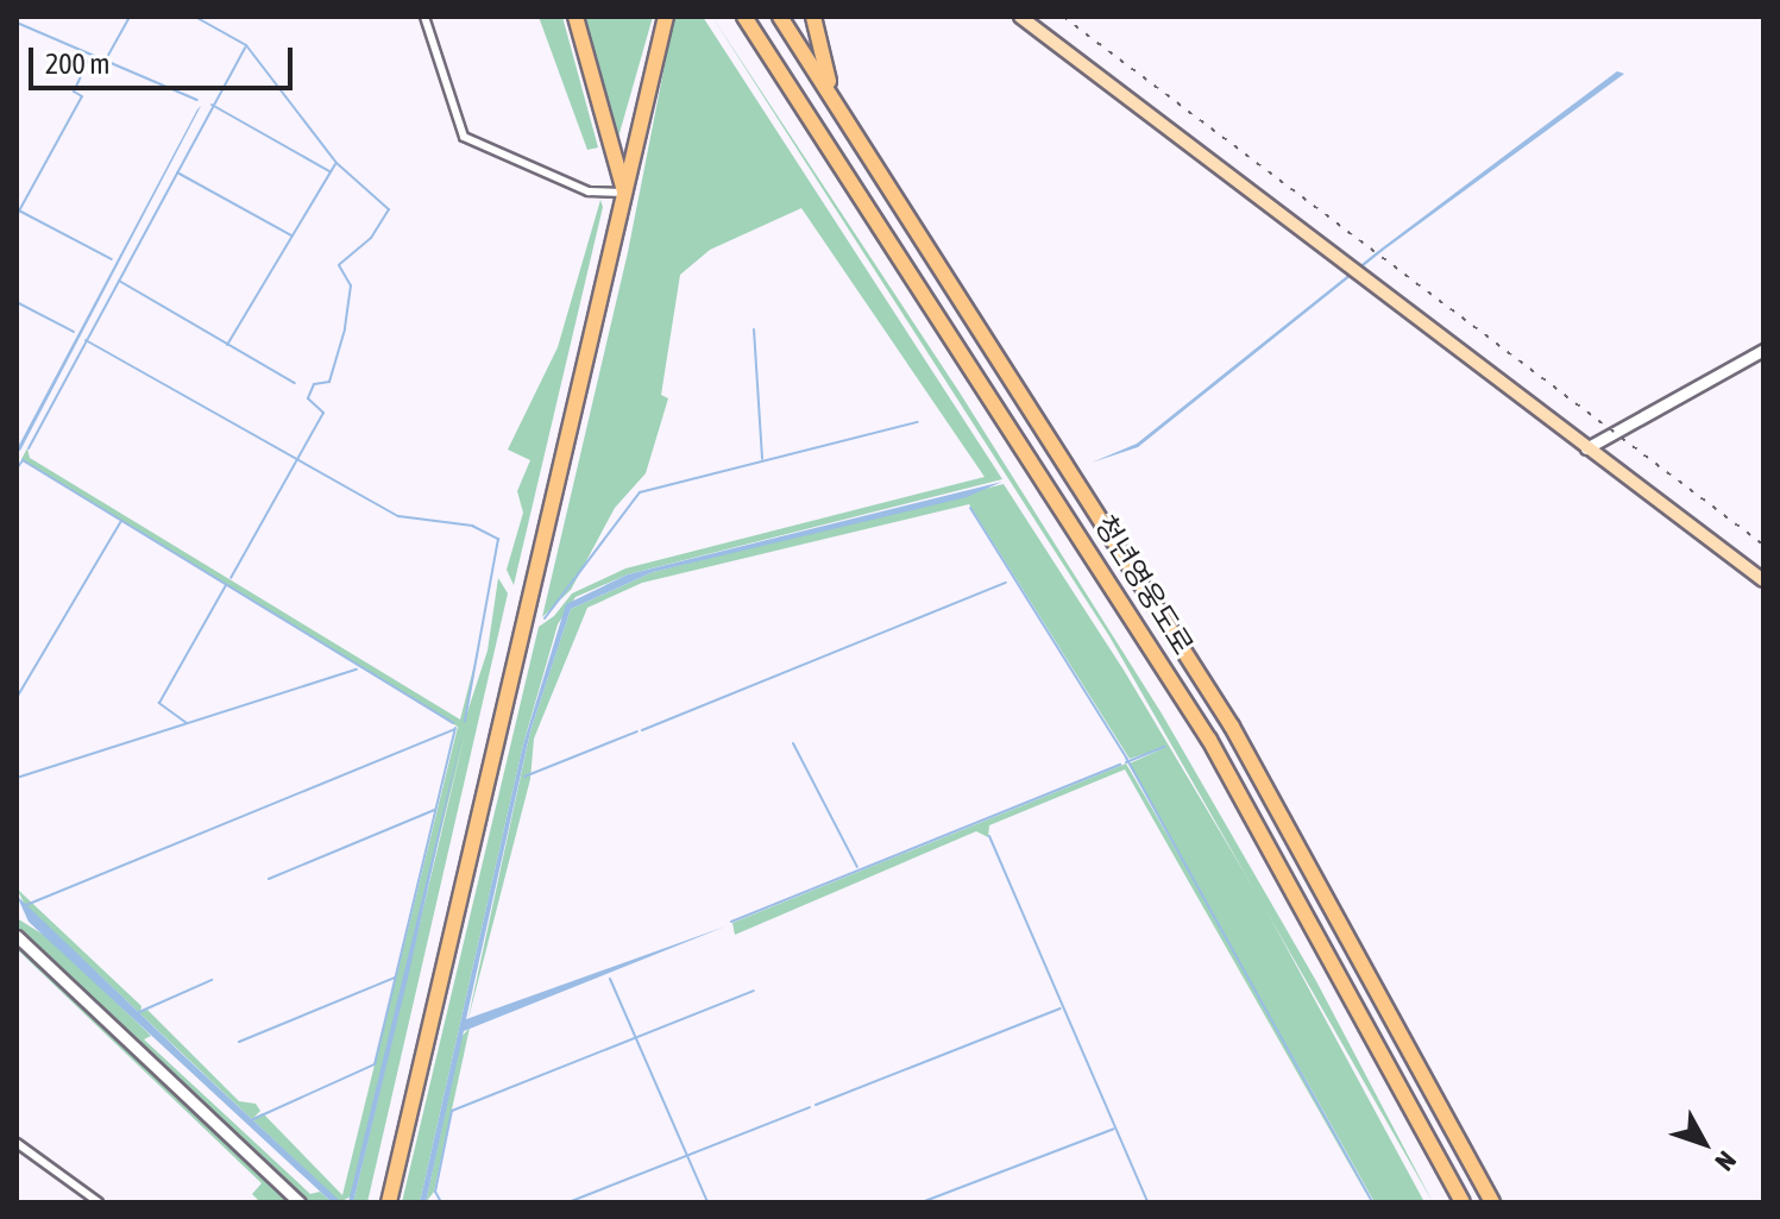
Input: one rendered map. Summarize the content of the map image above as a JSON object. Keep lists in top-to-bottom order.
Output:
{
  "streets": {
    "highway": ["청년영웅도로"]
  },
  "scale_bar": "200 m",
  "north": "bottom right"
}
